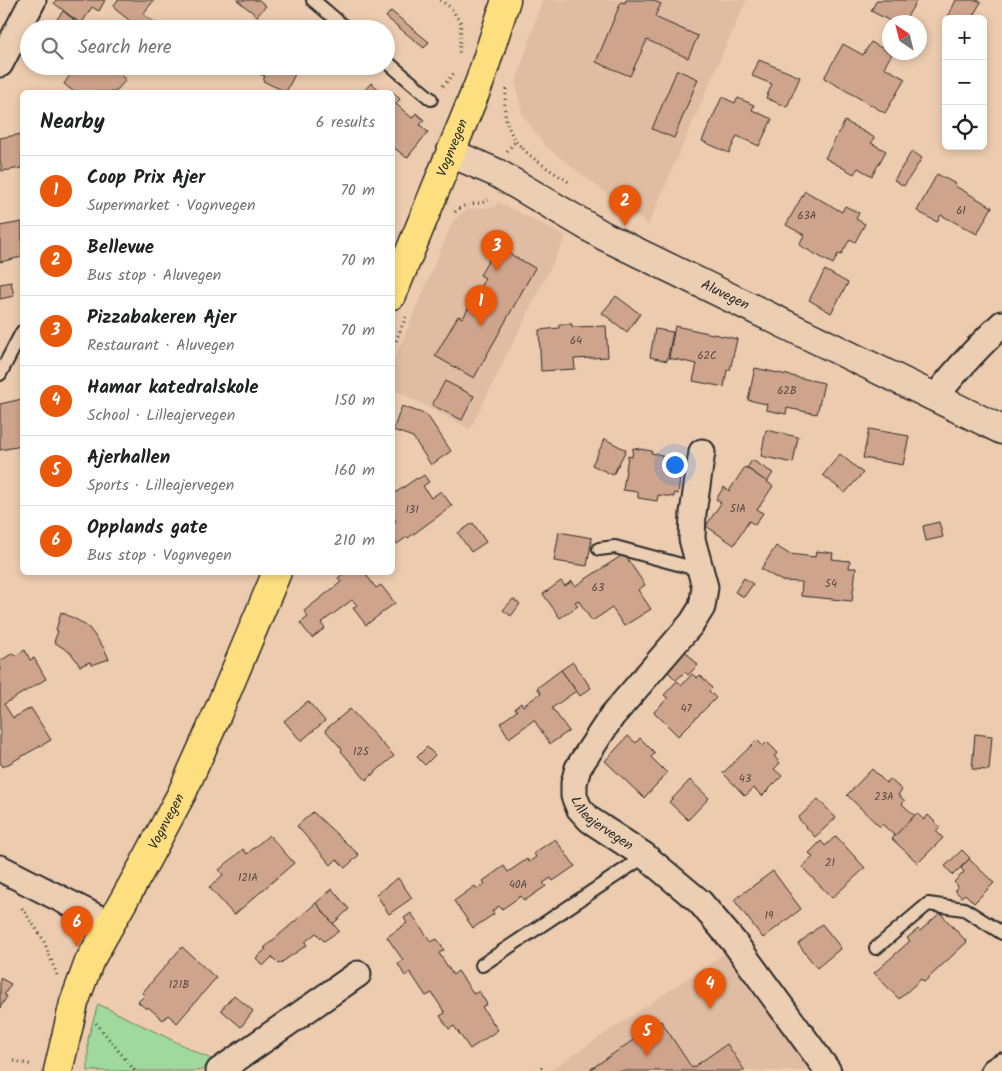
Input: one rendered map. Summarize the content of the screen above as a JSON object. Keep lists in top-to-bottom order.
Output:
{
  "streets": {
    "main road": ["Vognvegen", "Aluvegen"],
    "street": ["Lilleajervegen"]
  },
  "crossings": [
    ["Vognvegen", "Aluvegen"]
  ],
  "house_numbers": [
    "61",
    "63A",
    "64",
    "62C",
    "62B",
    "51A",
    "131",
    "54",
    "63",
    "47",
    "125",
    "43",
    "23A",
    "21",
    "121A",
    "40A",
    "19",
    "121B"
  ],
  "north": "top left",
  "page": {
    "map_buttons": ["+", "−"],
    "search": "Search here",
    "heading": ["Nearby", "6 results"],
    "list": [
      {
        "mark": "1",
        "name": "Coop Prix Ajer",
        "note": "Supermarket · Vognvegen",
        "value": "70 m"
      },
      {
        "mark": "2",
        "name": "Bellevue",
        "note": "Bus stop · Aluvegen",
        "value": "70 m"
      },
      {
        "mark": "3",
        "name": "Pizzabakeren Ajer",
        "note": "Restaurant · Aluvegen",
        "value": "70 m"
      },
      {
        "mark": "4",
        "name": "Hamar katedralskole",
        "note": "School · Lilleajervegen",
        "value": "150 m"
      },
      {
        "mark": "5",
        "name": "Ajerhallen",
        "note": "Sports · Lilleajervegen",
        "value": "160 m"
      },
      {
        "mark": "6",
        "name": "Opplands gate",
        "note": "Bus stop · Vognvegen",
        "value": "210 m"
      }
    ],
    "pins": [
      "2",
      "3",
      "1",
      "6",
      "4",
      "5"
    ]
  }
}
